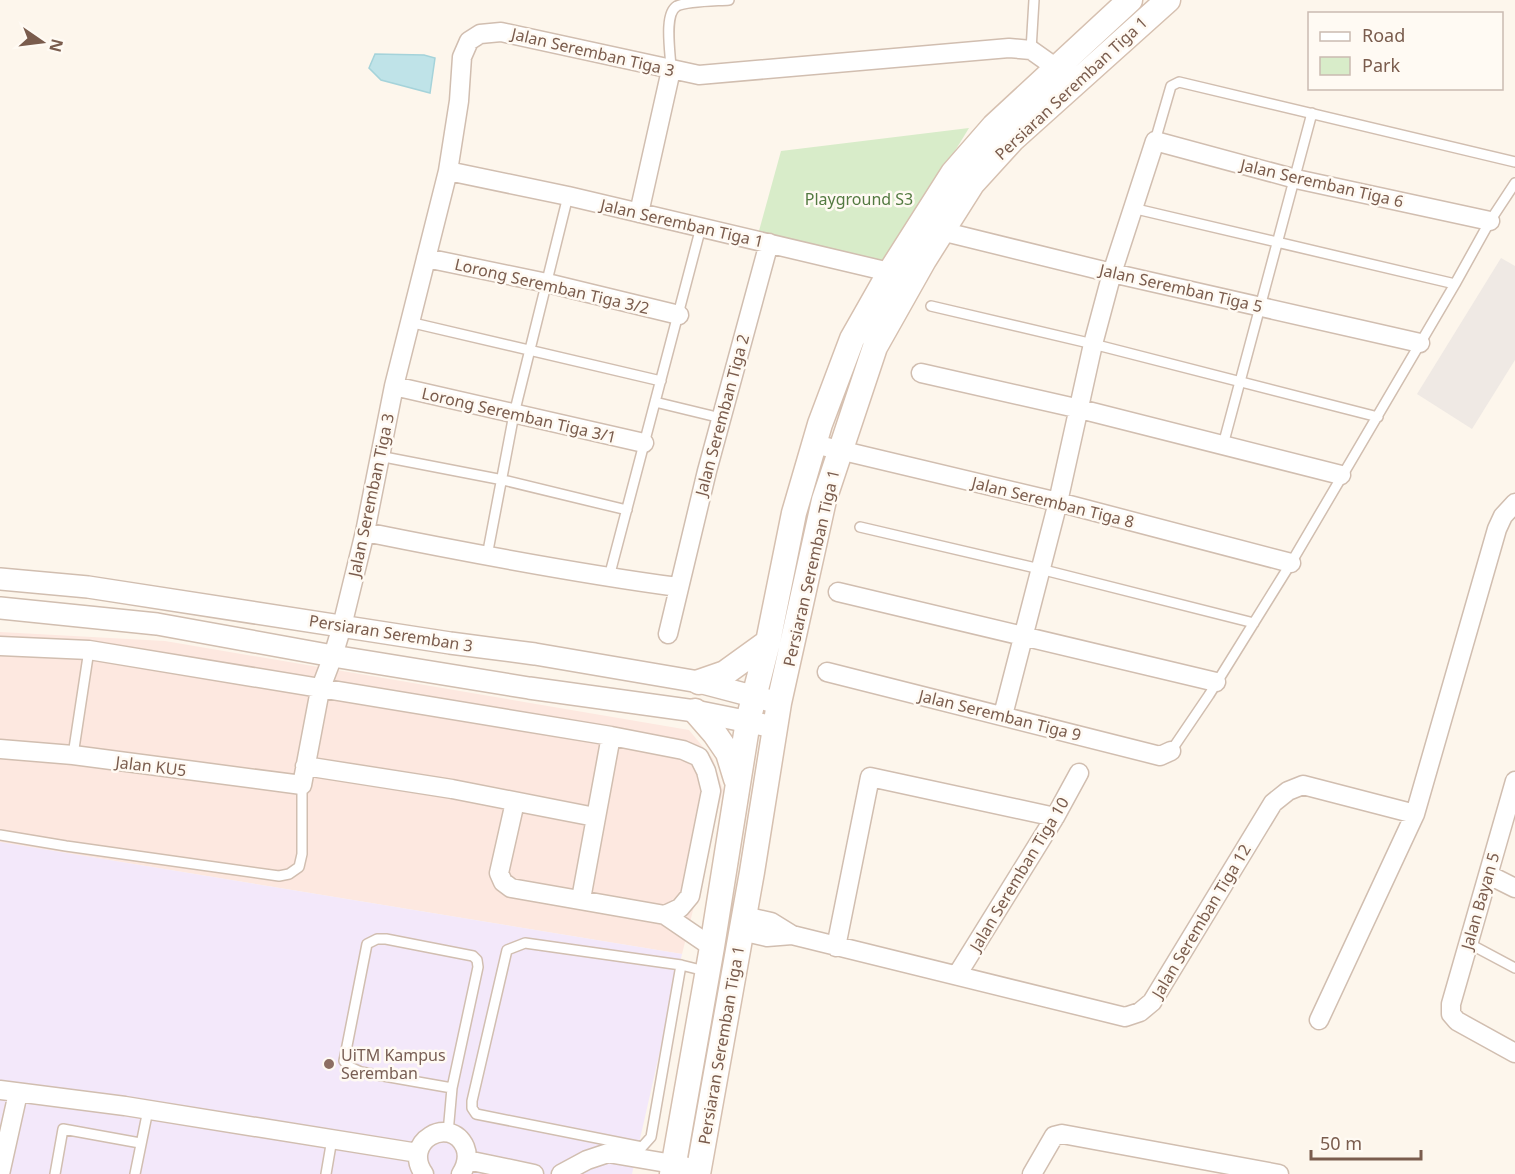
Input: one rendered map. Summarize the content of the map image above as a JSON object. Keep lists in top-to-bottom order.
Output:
{
  "streets": {
    "main road": ["Persiaran Seremban Tiga 1"],
    "street": [
      "Jalan Seremban Tiga 3",
      "Jalan Seremban Tiga 6",
      "Jalan Seremban Tiga 1",
      "Lorong Seremban Tiga 3/2",
      "Jalan Seremban Tiga 5",
      "Lorong Seremban Tiga 3/1",
      "Jalan Seremban Tiga 2",
      "Jalan Seremban Tiga 8",
      "Persiaran Seremban 3",
      "Jalan Seremban Tiga 9",
      "Jalan KU5",
      "Jalan Seremban Tiga 10",
      "Jalan Bayan 5",
      "Jalan Seremban Tiga 12"
    ]
  },
  "crossings": [
    ["Jalan Seremban Tiga 3", "Jalan Seremban Tiga 1"],
    ["Jalan Seremban Tiga 3", "Lorong Seremban Tiga 3/2"],
    ["Jalan Seremban Tiga 3", "Lorong Seremban Tiga 3/1"],
    ["Jalan Seremban Tiga 3", "Persiaran Seremban 3"],
    ["Jalan Seremban Tiga 3", "Jalan KU5"],
    ["Persiaran Seremban Tiga 1", "Jalan Seremban Tiga 1"],
    ["Persiaran Seremban Tiga 1", "Jalan Seremban Tiga 5"],
    ["Persiaran Seremban Tiga 1", "Jalan Seremban Tiga 8"],
    ["Persiaran Seremban Tiga 1", "Persiaran Seremban 3"],
    ["Persiaran Seremban Tiga 1", "Jalan Seremban Tiga 12"],
    ["Jalan Seremban Tiga 1", "Jalan Seremban Tiga 2"],
    ["Jalan Seremban Tiga 10", "Jalan Seremban Tiga 12"]
  ],
  "parks": ["Playground S3"],
  "places": ["UiTM Kampus Seremban"],
  "legend": ["Road", "Park"],
  "scale_bar": "50 m",
  "north": "right"
}
